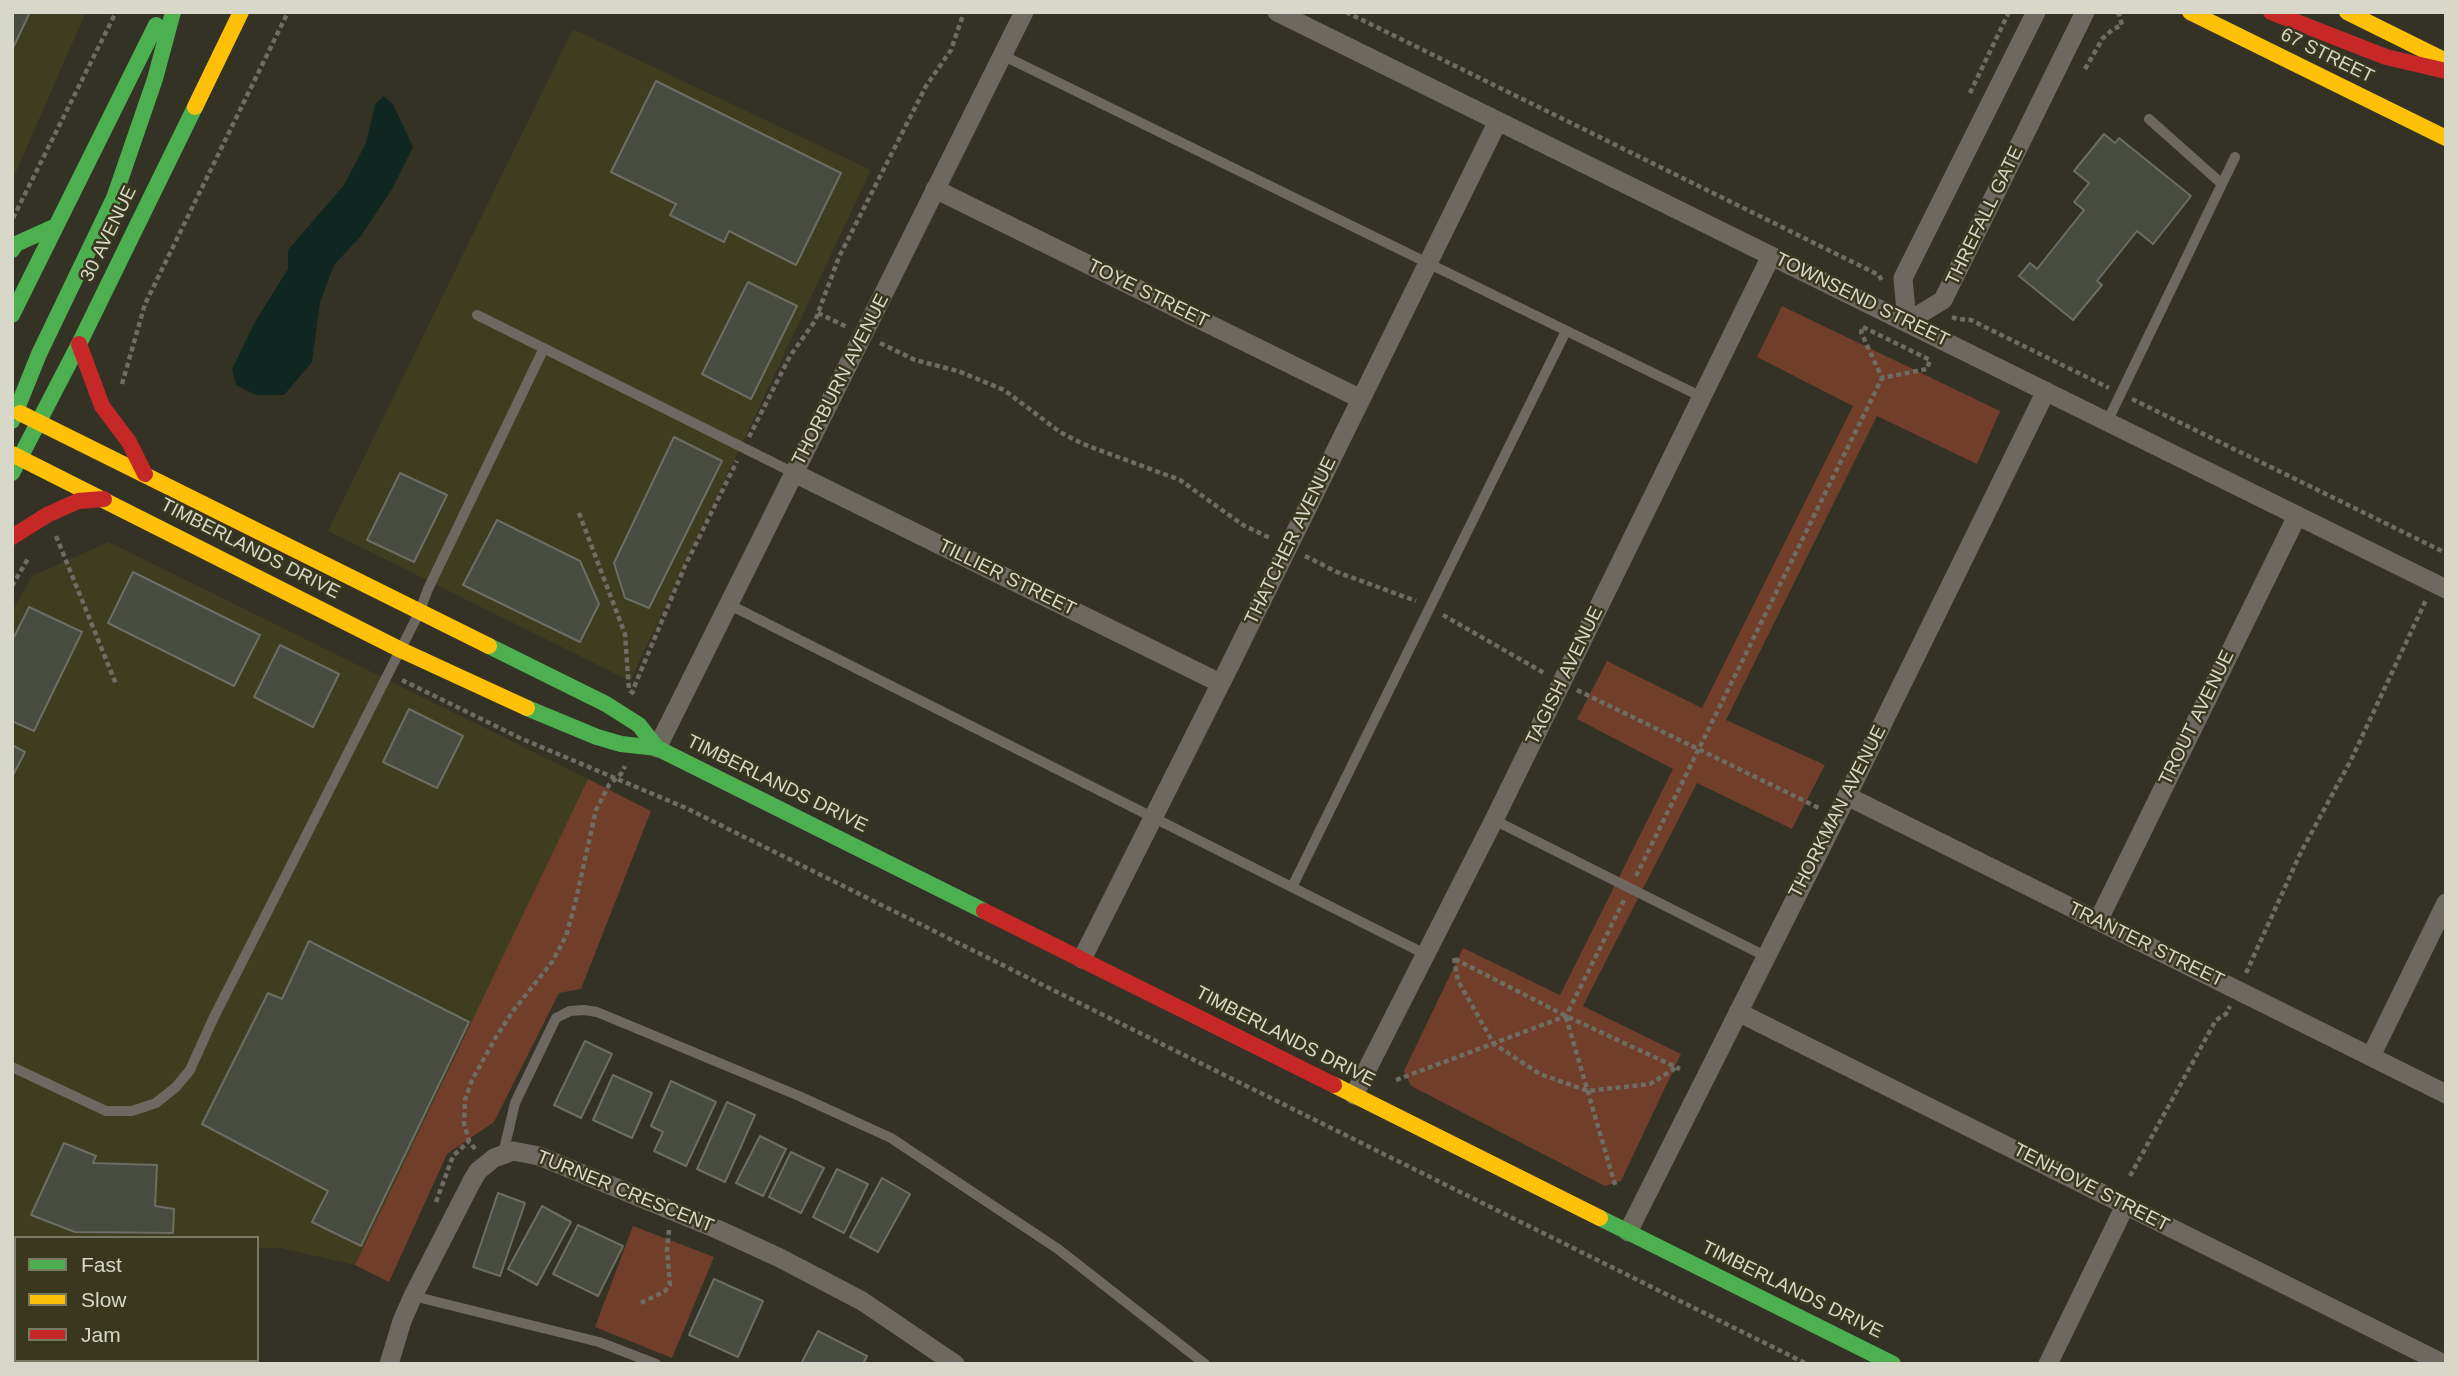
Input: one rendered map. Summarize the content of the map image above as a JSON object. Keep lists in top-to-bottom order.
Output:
{
  "streets": {
    "street": [
      "67 STREET",
      "THREFALL GATE",
      "30 AVENUE",
      "TOYE STREET",
      "TOWNSEND STREET",
      "THORBURN AVENUE",
      "THATCHER AVENUE",
      "TIMBERLANDS DRIVE",
      "TILLIER STREET",
      "TAGISH AVENUE",
      "TROUT AVENUE",
      "THORKMAN AVENUE",
      "TRANTER STREET",
      "TENHOVE STREET",
      "TURNER CRESCENT"
    ]
  },
  "crossings": [
    ["THREFALL GATE", "TOWNSEND STREET"],
    ["30 AVENUE", "TIMBERLANDS DRIVE"],
    ["TOYE STREET", "THORBURN AVENUE"],
    ["TOYE STREET", "THATCHER AVENUE"],
    ["TOWNSEND STREET", "THATCHER AVENUE"],
    ["TOWNSEND STREET", "TAGISH AVENUE"],
    ["TOWNSEND STREET", "TROUT AVENUE"],
    ["TOWNSEND STREET", "THORKMAN AVENUE"],
    ["THORBURN AVENUE", "TIMBERLANDS DRIVE"],
    ["THORBURN AVENUE", "TILLIER STREET"],
    ["THATCHER AVENUE", "TIMBERLANDS DRIVE"],
    ["THATCHER AVENUE", "TILLIER STREET"],
    ["TIMBERLANDS DRIVE", "TAGISH AVENUE"],
    ["TIMBERLANDS DRIVE", "THORKMAN AVENUE"],
    ["TROUT AVENUE", "TRANTER STREET"],
    ["THORKMAN AVENUE", "TRANTER STREET"],
    ["THORKMAN AVENUE", "TENHOVE STREET"]
  ],
  "legend": ["Fast", "Slow", "Jam"]
}
